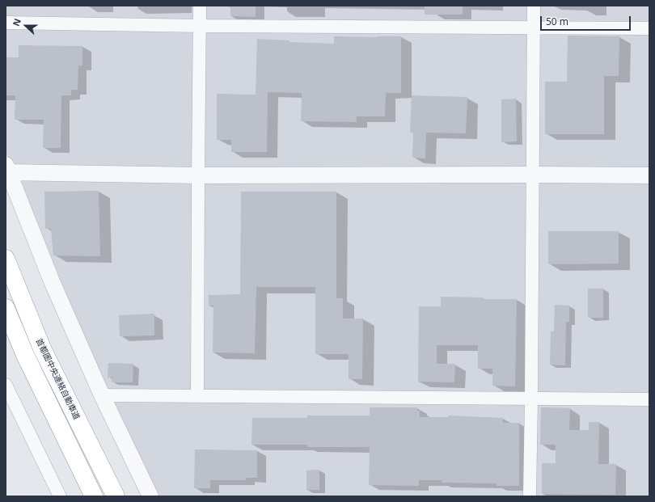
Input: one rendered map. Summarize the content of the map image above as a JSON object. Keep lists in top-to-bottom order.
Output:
{
  "streets": {
    "highway": ["首都圏中央連絡自動車道"]
  },
  "scale_bar": "50 m",
  "north": "left"
}
